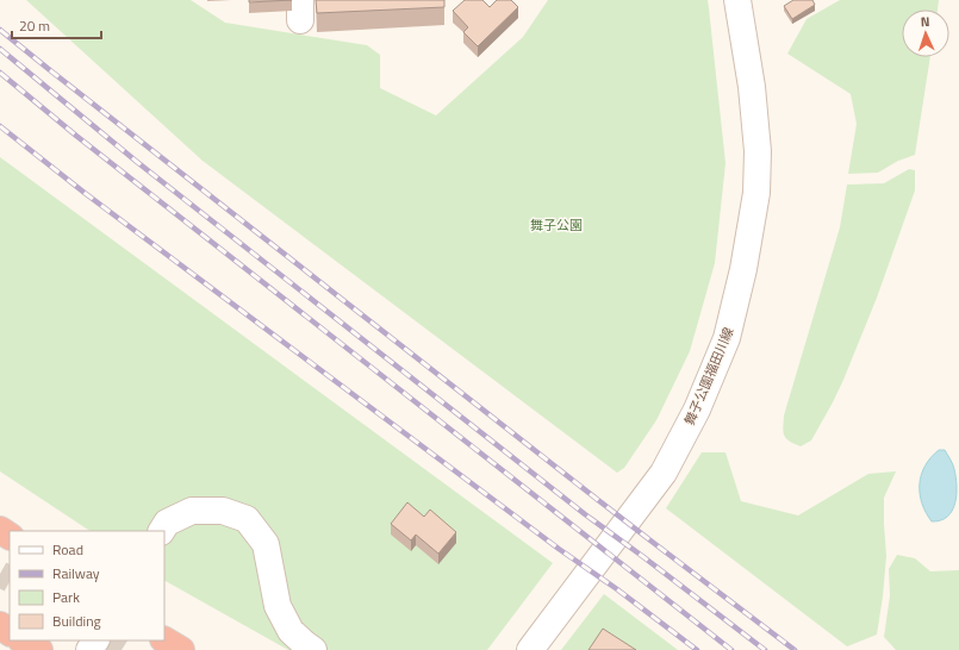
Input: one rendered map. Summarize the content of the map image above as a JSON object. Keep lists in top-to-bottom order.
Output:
{
  "streets": {
    "street": ["舞子公園福田川線"]
  },
  "parks": ["舞子公園"],
  "legend": [
    "Road",
    "Railway",
    "Park",
    "Building"
  ],
  "scale_bar": "20 m",
  "north": "top"
}
